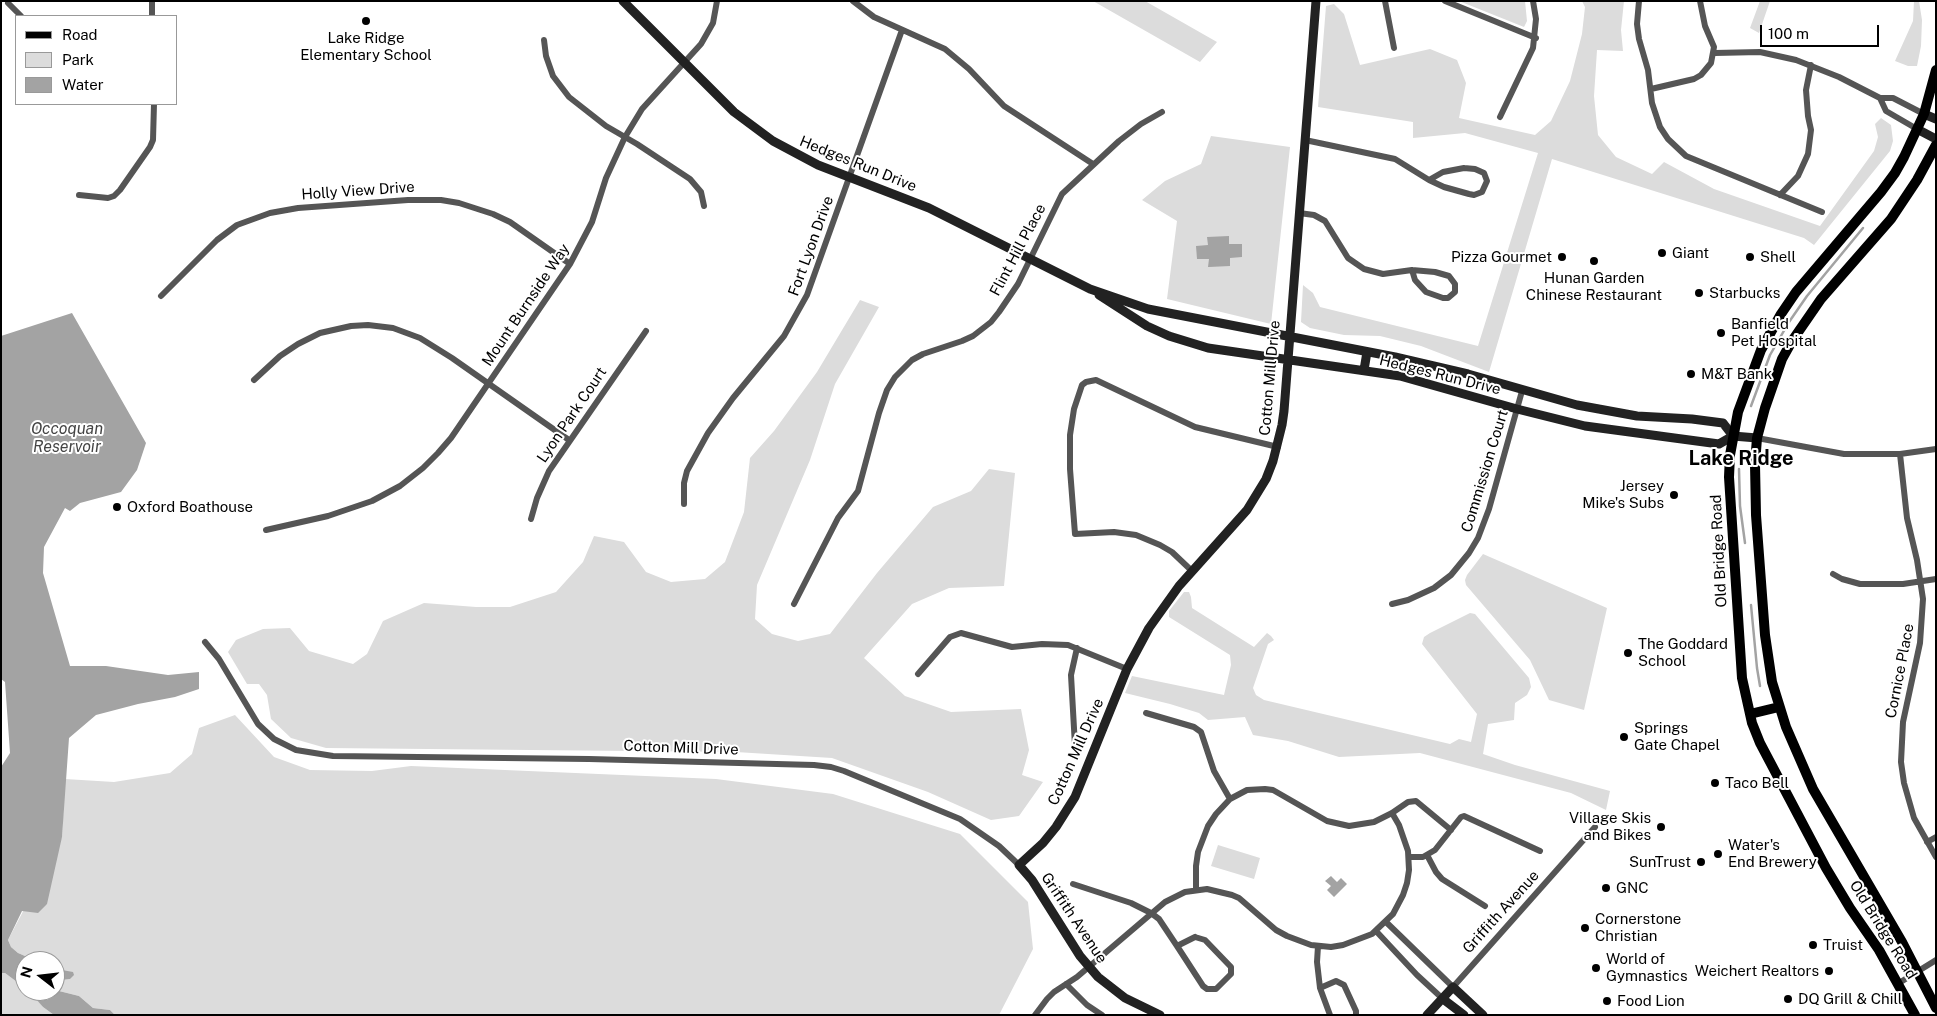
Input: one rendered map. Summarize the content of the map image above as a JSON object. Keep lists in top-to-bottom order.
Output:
{
  "streets": {
    "main road": ["Old Bridge Road"],
    "street": [
      "Hedges Run Drive",
      "Holly View Drive",
      "Fort Lyon Drive",
      "Flint Hill Place",
      "Mount Burnside Way",
      "Cotton Mill Drive",
      "Lyon Park Court",
      "Commission Court",
      "Cornice Place",
      "Griffith Avenue"
    ]
  },
  "crossings": [
    ["Hedges Run Drive", "Fort Lyon Drive"],
    ["Hedges Run Drive", "Flint Hill Place"],
    ["Hedges Run Drive", "Mount Burnside Way"],
    ["Hedges Run Drive", "Cotton Mill Drive"],
    ["Hedges Run Drive", "Commission Court"],
    ["Hedges Run Drive", "Old Bridge Road"],
    ["Hedges Run Drive", "Cornice Place"],
    ["Holly View Drive", "Mount Burnside Way"],
    ["Cotton Mill Drive", "Griffith Avenue"]
  ],
  "districts": ["Lake Ridge"],
  "water": ["Occoquan Reservoir"],
  "places": [
    "Lake Ridge Elementary School",
    "Giant",
    "Pizza Gourmet",
    "Shell",
    "Hunan Garden Chinese Restaurant",
    "Starbucks",
    "Banfield Pet Hospital",
    "M&T Bank",
    "Jersey Mike's Subs",
    "Oxford Boathouse",
    "The Goddard School",
    "Springs Gate Chapel",
    "Taco Bell",
    "Village Skis and Bikes",
    "Water's End Brewery",
    "SunTrust",
    "GNC",
    "Cornerstone Christian",
    "Truist",
    "World of Gymnastics",
    "Weichert Realtors",
    "DQ Grill & Chill",
    "Food Lion"
  ],
  "legend": ["Road", "Park", "Water"],
  "scale_bar": "100 m",
  "north": "left"
}
